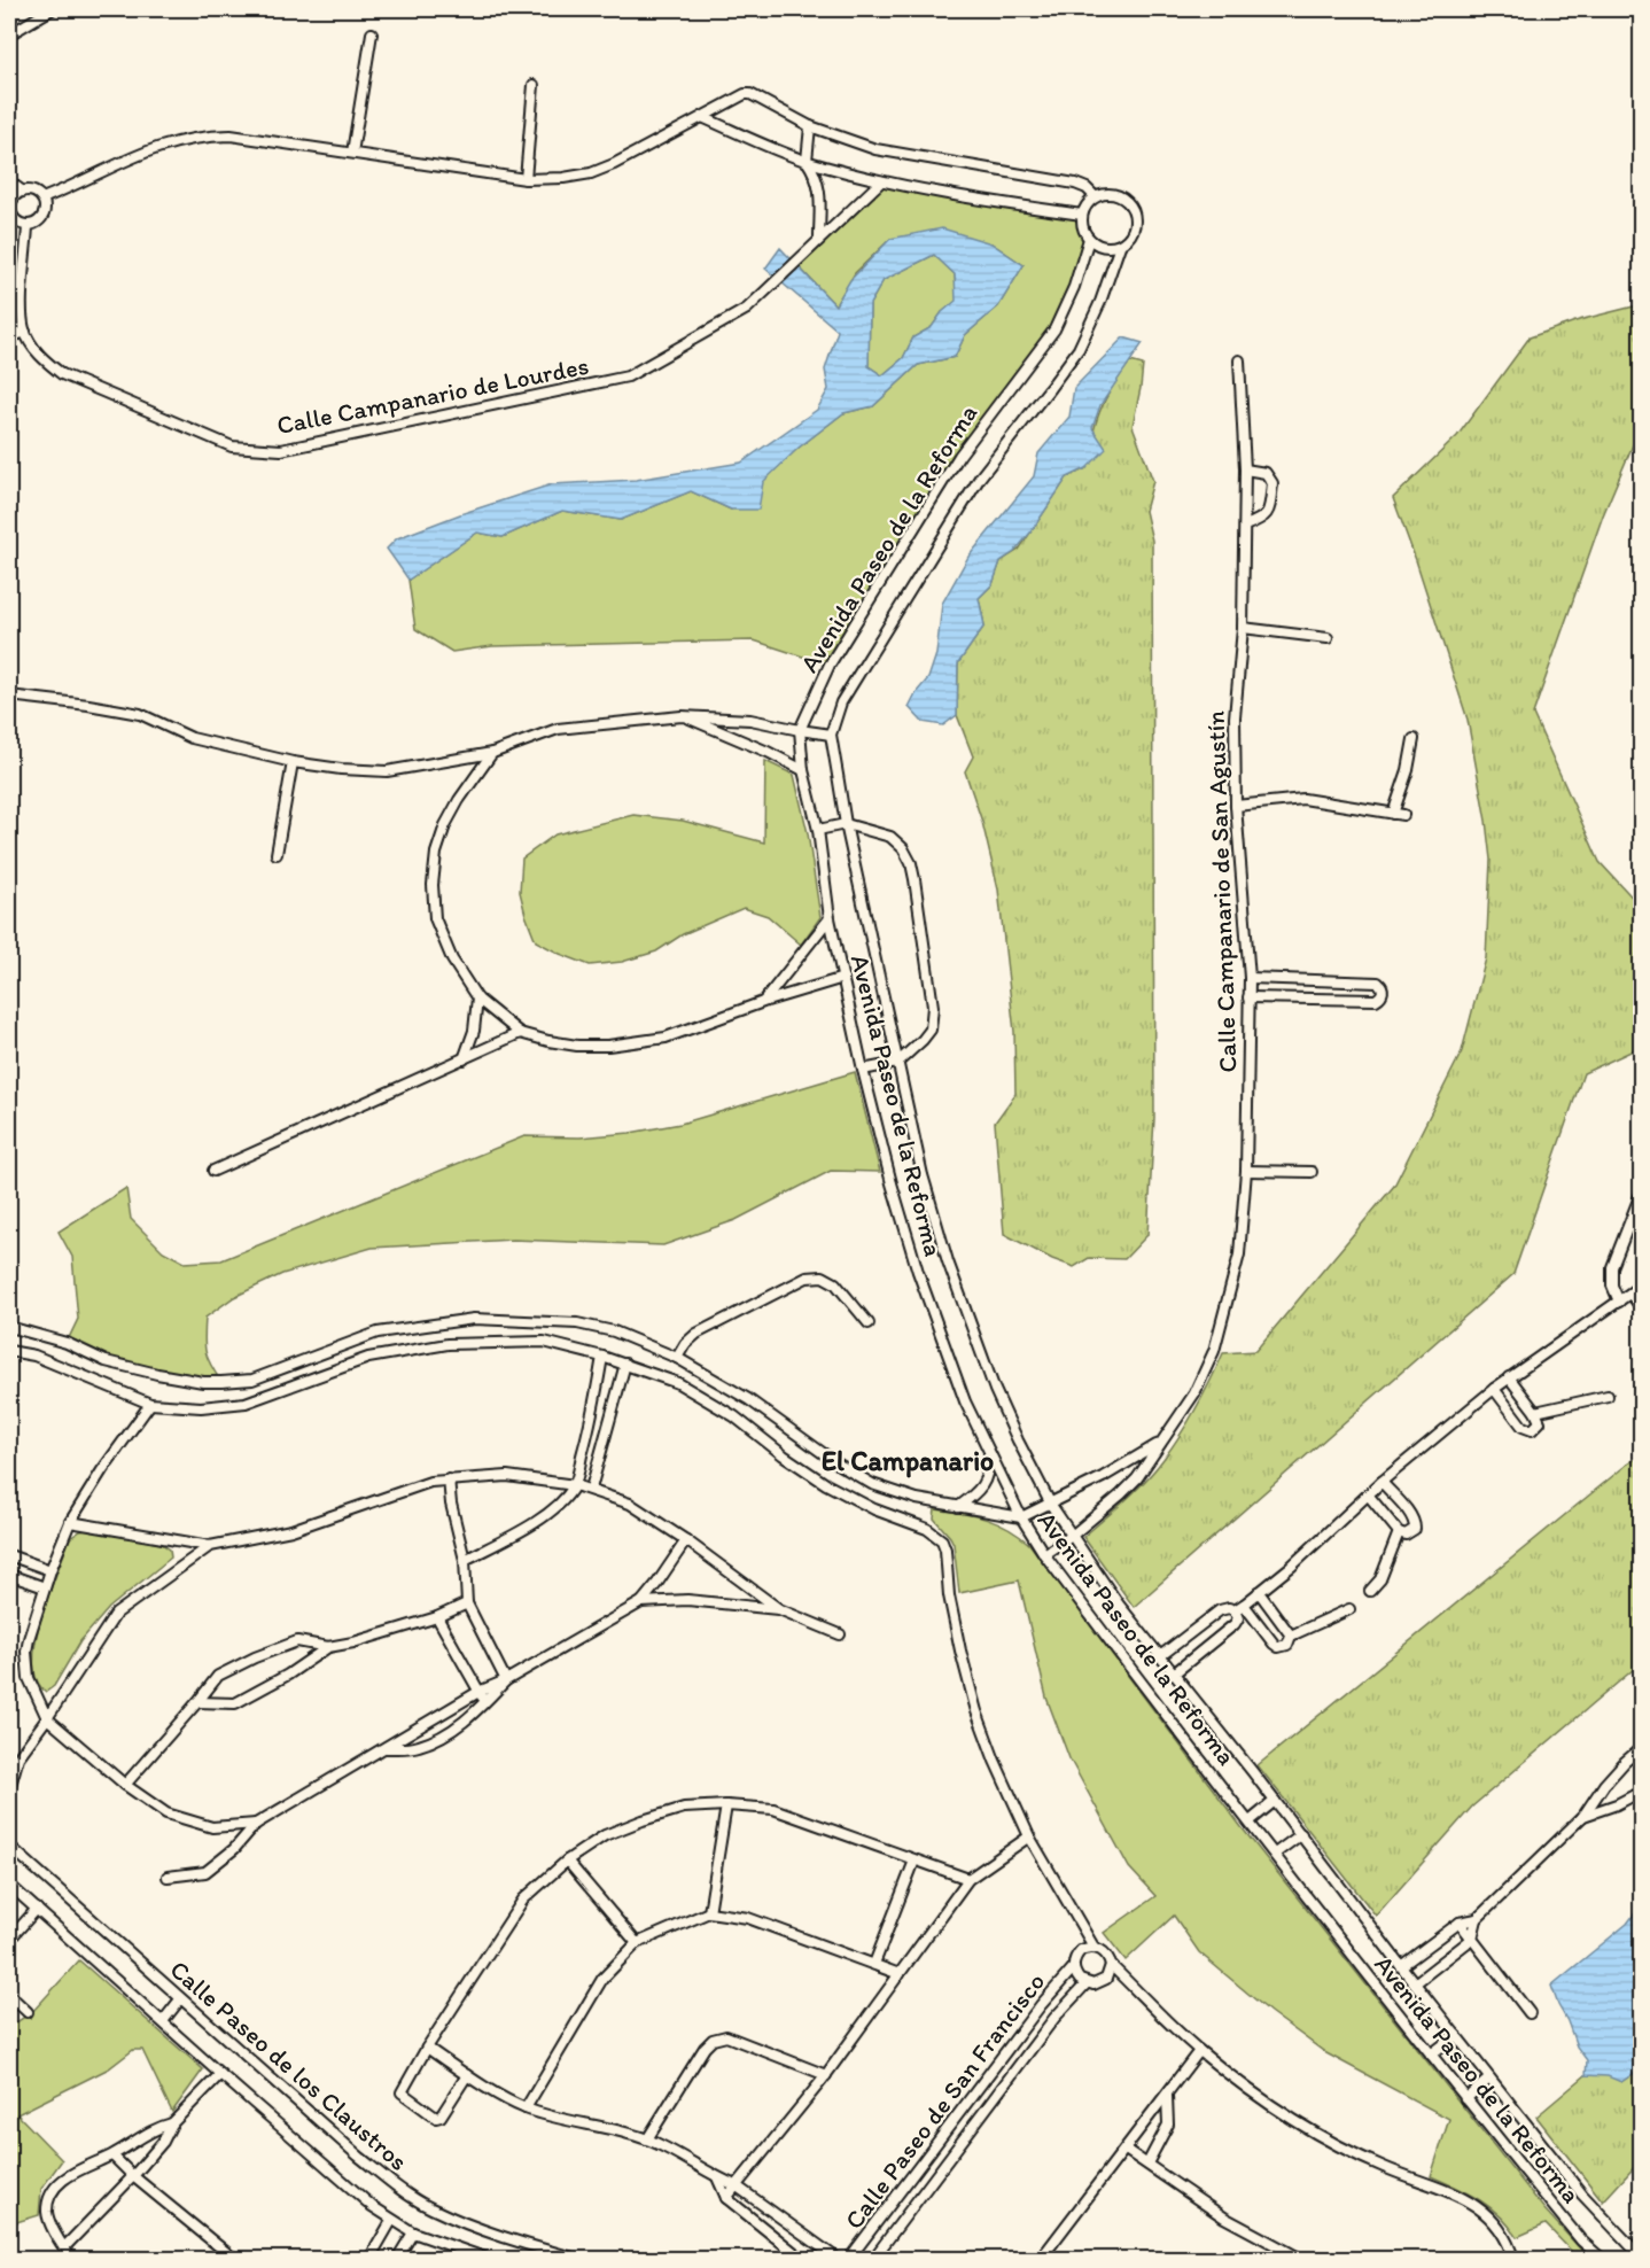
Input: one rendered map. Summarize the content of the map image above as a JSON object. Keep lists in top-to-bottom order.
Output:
{
  "streets": {
    "street": [
      "Calle Campanario de Lourdes",
      "Avenida Paseo de la Reforma",
      "Calle Campanario de San Agustín",
      "Calle Paseo de los Claustros",
      "Calle Paseo de San Francisco"
    ]
  },
  "crossings": [
    ["Avenida Paseo de la Reforma", "Calle Campanario de San Agustín"]
  ],
  "districts": ["El Campanario"]
}
